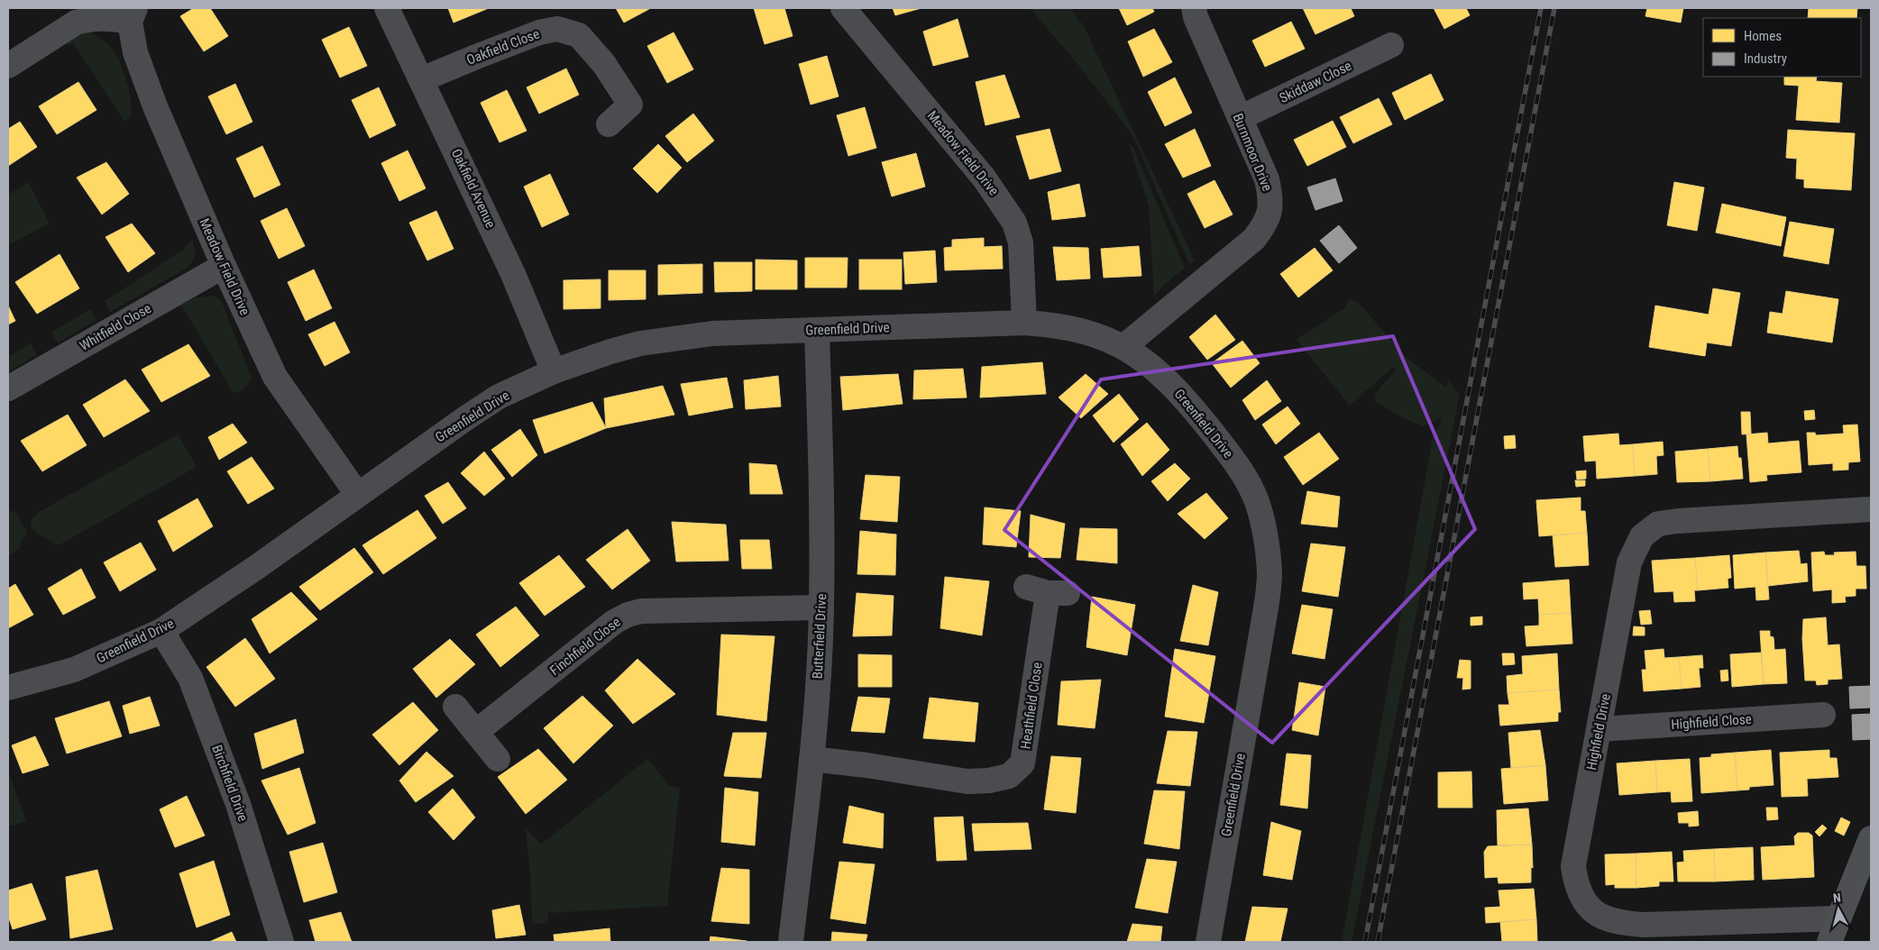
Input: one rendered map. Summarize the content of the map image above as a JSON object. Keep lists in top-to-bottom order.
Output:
{
  "streets": {
    "street": [
      "Oakfield Close",
      "Skiddaw Close",
      "Burnmoor Drive",
      "Meadow Field Drive",
      "Oakfield Avenue",
      "Whitfield Close",
      "Greenfield Drive",
      "Butterfield Drive",
      "Finchfield Close",
      "Heathfield Close",
      "Highfield Close",
      "Highfield Drive",
      "Birchfield Drive"
    ]
  },
  "crossings": [
    ["Oakfield Close", "Oakfield Avenue"],
    ["Skiddaw Close", "Burnmoor Drive"],
    ["Burnmoor Drive", "Greenfield Drive"],
    ["Meadow Field Drive", "Whitfield Close"],
    ["Meadow Field Drive", "Greenfield Drive"],
    ["Oakfield Avenue", "Greenfield Drive"],
    ["Greenfield Drive", "Butterfield Drive"],
    ["Greenfield Drive", "Birchfield Drive"],
    ["Butterfield Drive", "Finchfield Close"],
    ["Butterfield Drive", "Heathfield Close"],
    ["Highfield Close", "Highfield Drive"]
  ],
  "legend": ["Homes", "Industry"],
  "north": "top"
}
